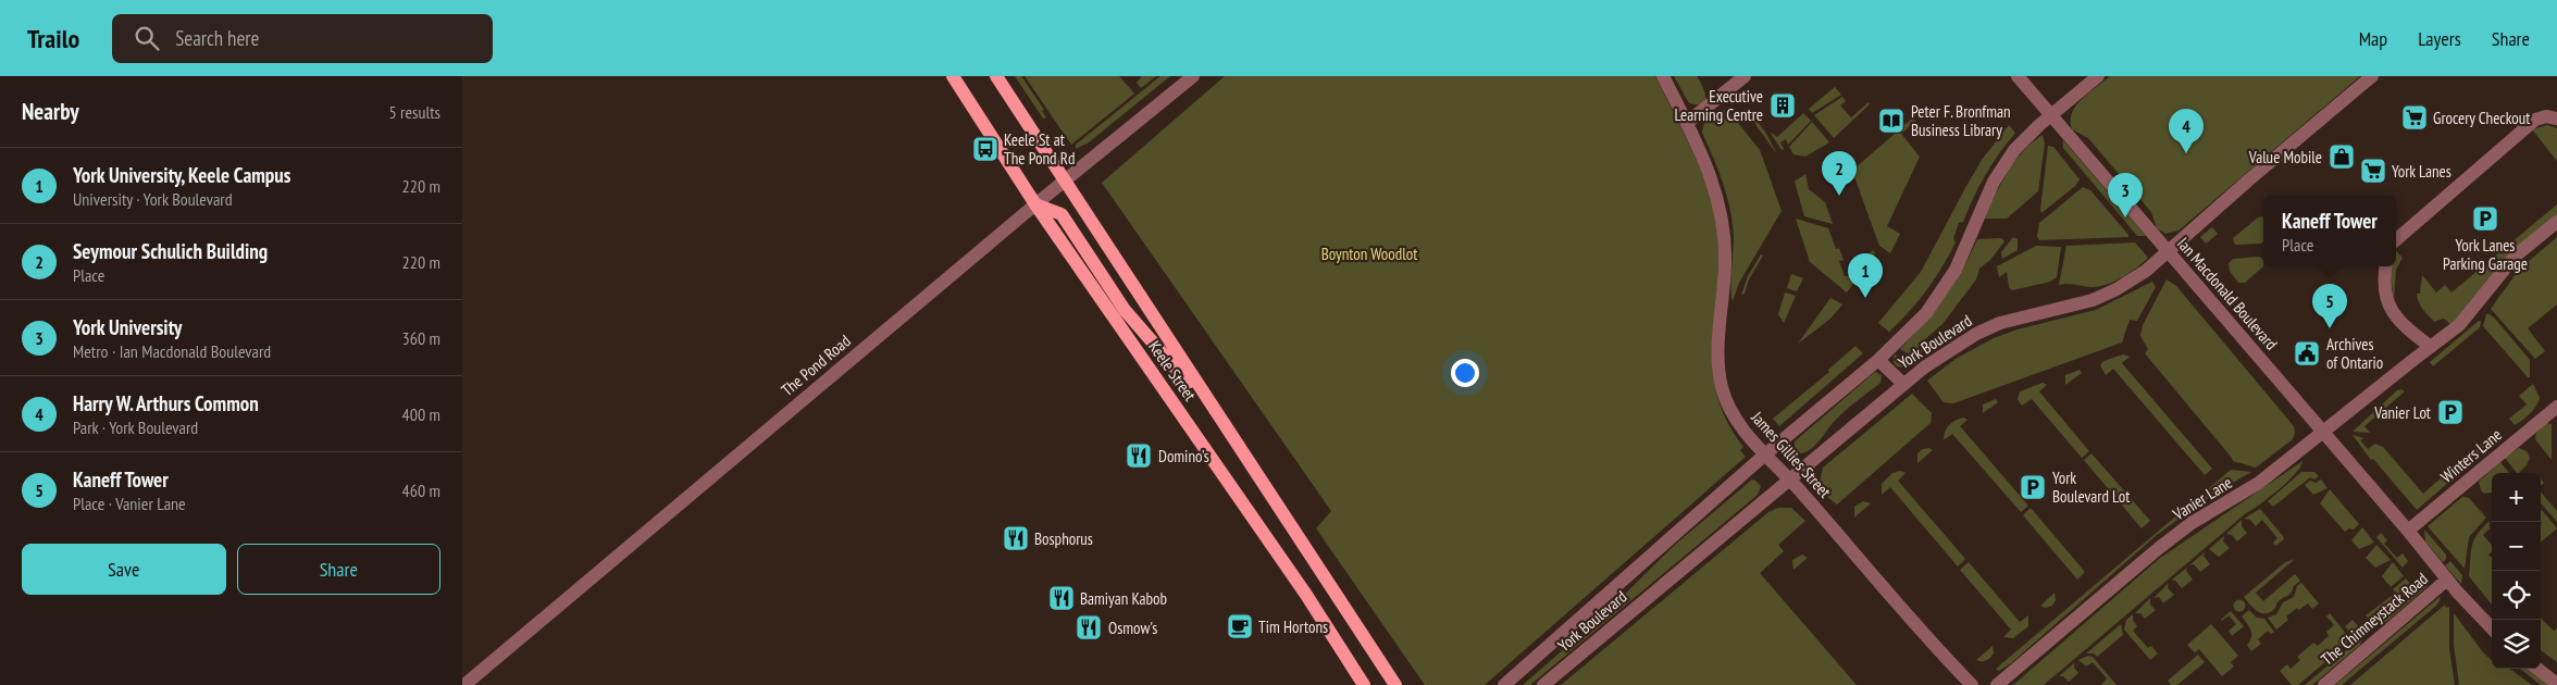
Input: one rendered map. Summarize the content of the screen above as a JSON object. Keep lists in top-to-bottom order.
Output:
{
  "streets": {
    "main road": ["Keele Street"],
    "street": [
      "Ian Macdonald Boulevard",
      "York Boulevard",
      "The Pond Road",
      "James Gillies Street",
      "Winters Lane",
      "Vanier Lane",
      "The Chimneystack Road"
    ]
  },
  "crossings": [
    ["Ian Macdonald Boulevard", "York Boulevard"],
    ["Ian Macdonald Boulevard", "Winters Lane"],
    ["Ian Macdonald Boulevard", "Vanier Lane"],
    ["Ian Macdonald Boulevard", "The Chimneystack Road"],
    ["York Boulevard", "James Gillies Street"],
    ["The Pond Road", "Keele Street"]
  ],
  "parks": ["Boynton Woodlot"],
  "places": {
    "building": ["Executive Learning Centre"],
    "supermarket": ["Grocery Checkout", "York Lanes"],
    "library": ["Peter F. Bronfman Business Library"],
    "bus stop": ["Keele St at The Pond Rd"],
    "shop": ["Value Mobile"],
    "parking": ["York Lanes Parking Garage", "Vanier Lot", "York Boulevard Lot"],
    "public building": ["Archives of Ontario"],
    "restaurant": [
      "Domino's",
      "Bosphorus",
      "Bamiyan Kabob",
      "Osmow's"
    ],
    "cafe": ["Tim Hortons"]
  },
  "page": {
    "header": "Trailo",
    "search": "Search here",
    "nav": ["Map", "Layers", "Share"],
    "heading": ["Nearby", "5 results"],
    "pins": [
      "4",
      "2",
      "3",
      "1",
      "5"
    ],
    "list": [
      {
        "mark": "1",
        "name": "York University, Keele Campus",
        "note": "University · York Boulevard",
        "value": "220 m"
      },
      {
        "mark": "2",
        "name": "Seymour Schulich Building",
        "note": "Place",
        "value": "220 m"
      },
      {
        "mark": "3",
        "name": "York University",
        "note": "Metro · Ian Macdonald Boulevard",
        "value": "360 m"
      },
      {
        "mark": "4",
        "name": "Harry W. Arthurs Common",
        "note": "Park · York Boulevard",
        "value": "400 m"
      },
      {
        "mark": "5",
        "name": "Kaneff Tower",
        "note": "Place · Vanier Lane",
        "value": "460 m"
      }
    ],
    "popup": ["Kaneff Tower", "Place"],
    "map_buttons": ["+", "−"],
    "buttons": ["Save", "Share"]
  }
}
